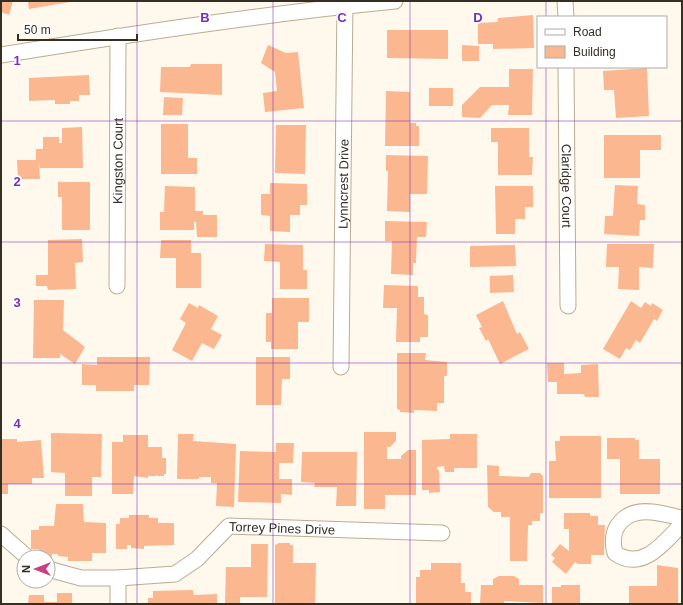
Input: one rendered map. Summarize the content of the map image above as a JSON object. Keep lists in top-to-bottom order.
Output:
{
  "streets": {
    "street": [
      "Kingston Court",
      "Lynncrest Drive",
      "Claridge Court",
      "Torrey Pines Drive"
    ]
  },
  "legend": ["Road", "Building"],
  "scale_bar": "50 m",
  "north": "left",
  "grid": {
    "columns": ["B", "C", "D"],
    "rows": [
      "1",
      "2",
      "3",
      "4"
    ]
  }
}
